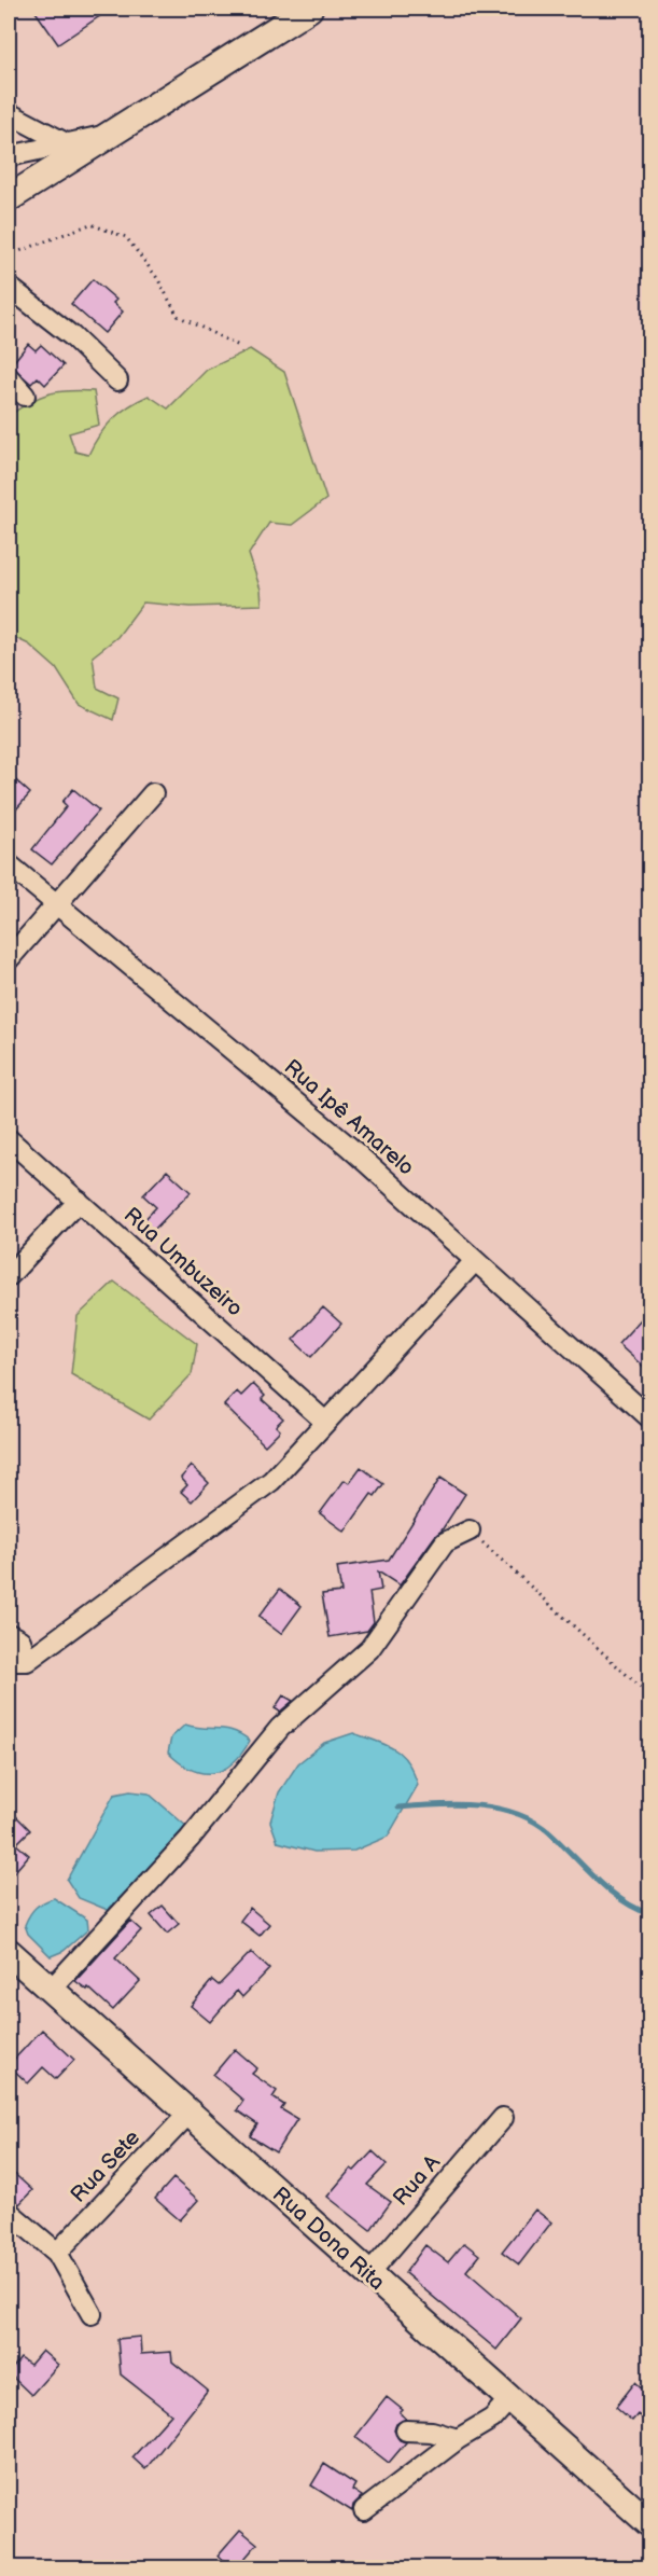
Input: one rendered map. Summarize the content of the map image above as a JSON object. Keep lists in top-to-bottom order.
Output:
{
  "streets": {
    "main road": ["Rua Dona Rita"],
    "street": [
      "Rua Ipê Amarelo",
      "Rua Umbuzeiro",
      "Rua Sete",
      "Rua A"
    ]
  },
  "crossings": [
    ["Rua Sete", "Rua Dona Rita"],
    ["Rua A", "Rua Dona Rita"]
  ]
}
